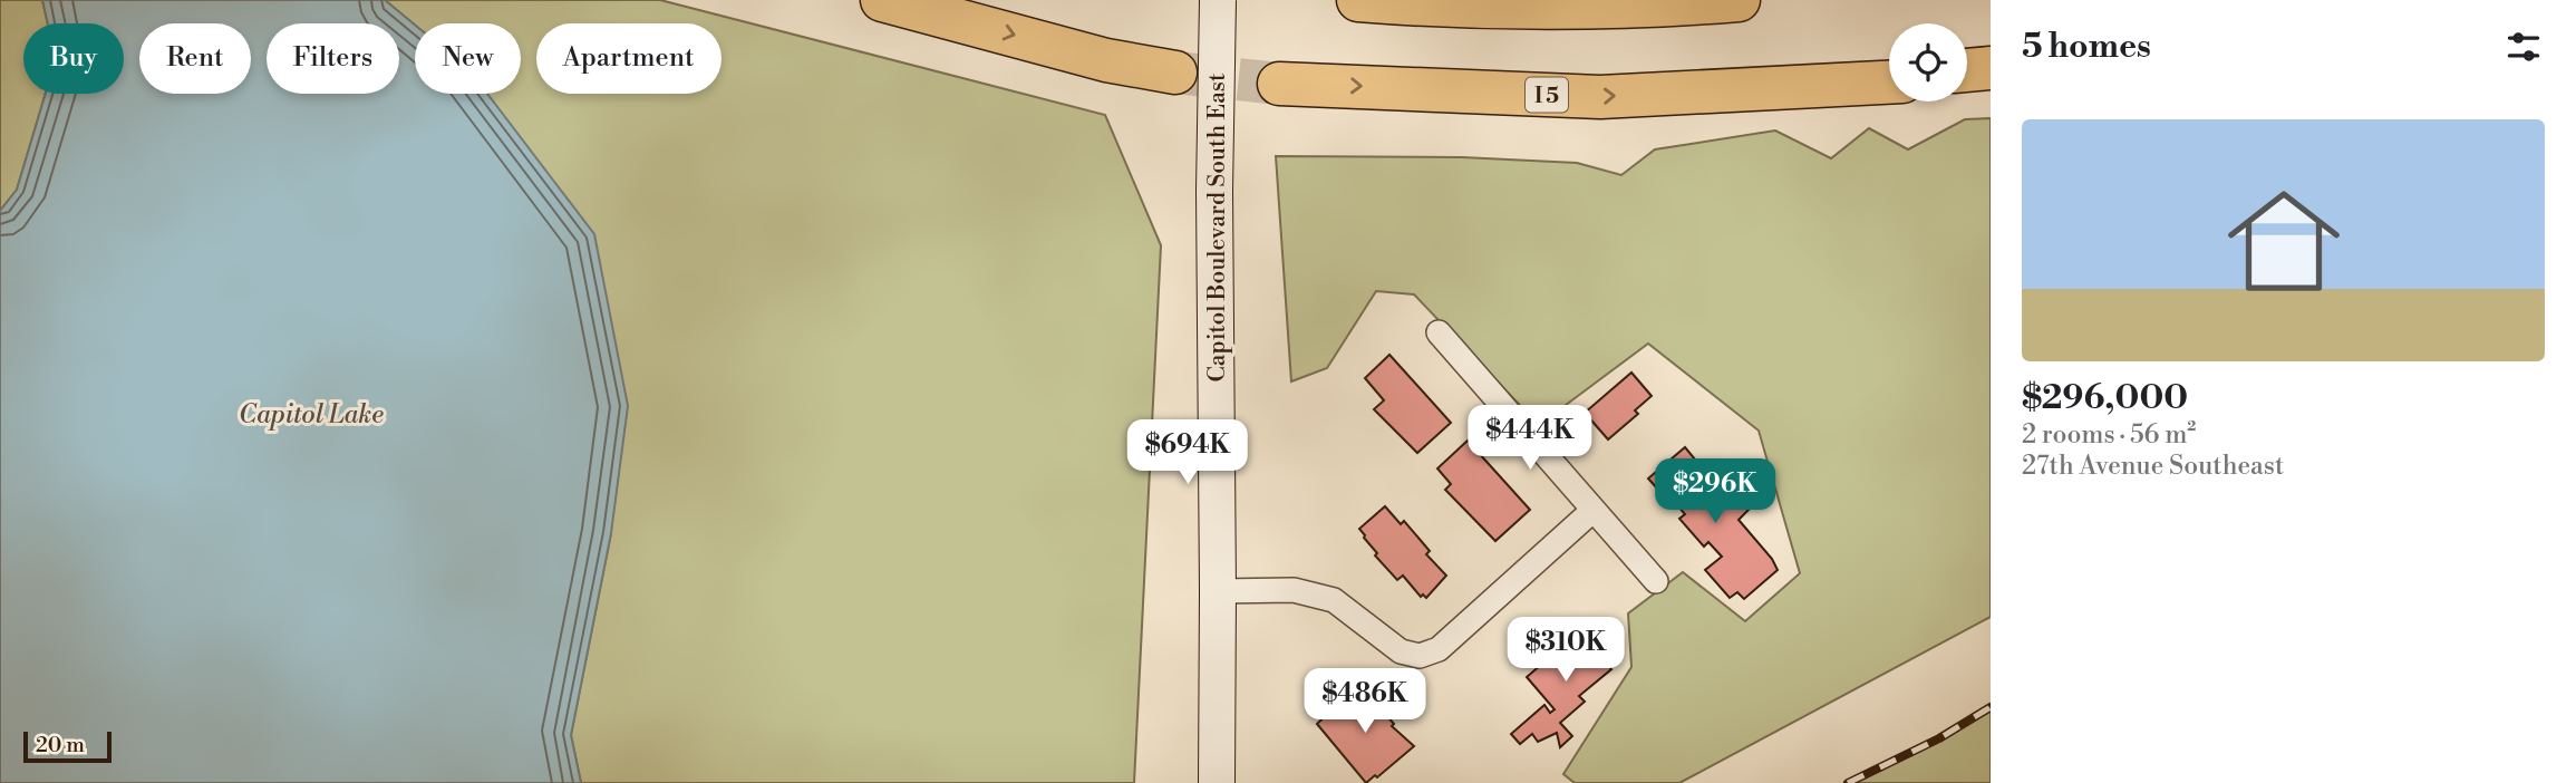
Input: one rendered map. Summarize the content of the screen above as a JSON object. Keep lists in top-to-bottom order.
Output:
{
  "streets": {
    "highway": ["I 5"],
    "main road": ["Capitol Boulevard South East"]
  },
  "water": ["Capitol Lake"],
  "scale_bar": "20 m",
  "page": {
    "heading": "5 homes",
    "chip": [
      "Buy",
      "Rent",
      "Filters",
      "New",
      "Apartment"
    ],
    "list": [
      {
        "name": "$296,000",
        "note": "2 rooms · 56 m² · 27th Avenue Southeast"
      }
    ],
    "price": [
      "$444K",
      "$694K",
      "$296K",
      "$310K",
      "$486K"
    ],
    "scale": "20 m"
  }
}
